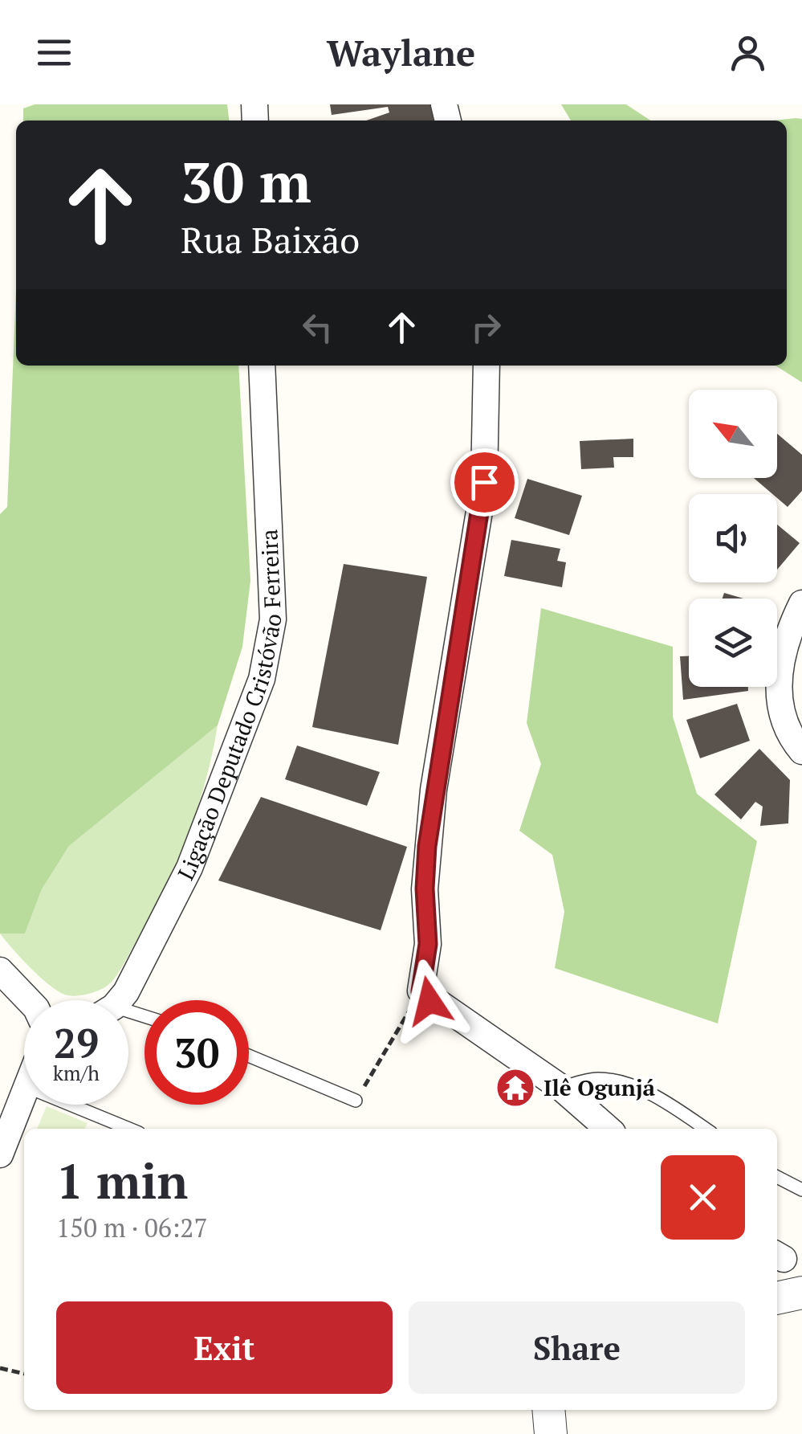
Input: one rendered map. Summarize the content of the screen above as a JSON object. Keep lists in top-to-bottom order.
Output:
{
  "streets": {
    "street": ["Ligação Deputado Cristóvão Ferreira"]
  },
  "places": {
    "temple": ["Ilê Ogunjá"]
  },
  "north": "top left",
  "page": {
    "header": "Waylane",
    "turn": ["30 m", "Rua Baixão"],
    "speed": "29 km/h",
    "limit": "30",
    "heading": ["1 min", "150 m · 06:27"],
    "buttons": ["Exit", "Share"]
  }
}
